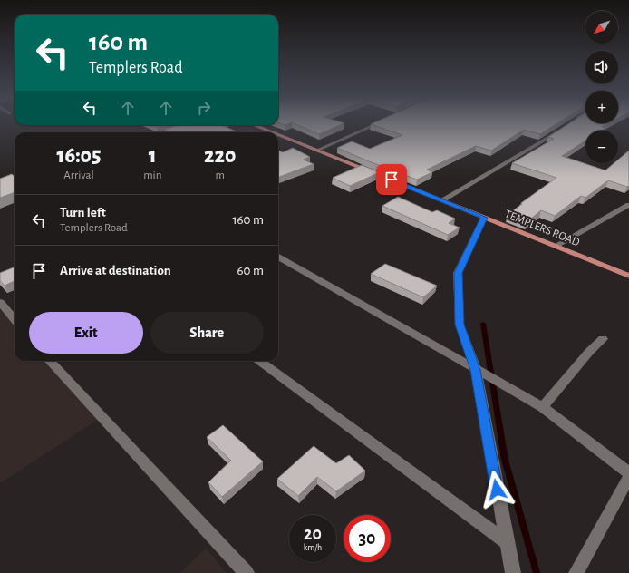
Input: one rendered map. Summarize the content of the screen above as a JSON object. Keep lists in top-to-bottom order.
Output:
{
  "streets": {
    "main road": ["TEMPLERS ROAD"]
  },
  "north": "bottom left",
  "page": {
    "map_buttons": ["+", "−"],
    "turn": ["160 m", "Templers Road"],
    "eta": [
      "16:05",
      "Arrival",
      "1",
      "min",
      "220",
      "m"
    ],
    "list": [
      {
        "name": "Turn left",
        "note": "Templers Road",
        "value": "160 m"
      },
      {
        "name": "Arrive at destination",
        "value": "60 m"
      }
    ],
    "buttons": ["Exit", "Share"],
    "speed": "20 km/h",
    "limit": "30"
  }
}
